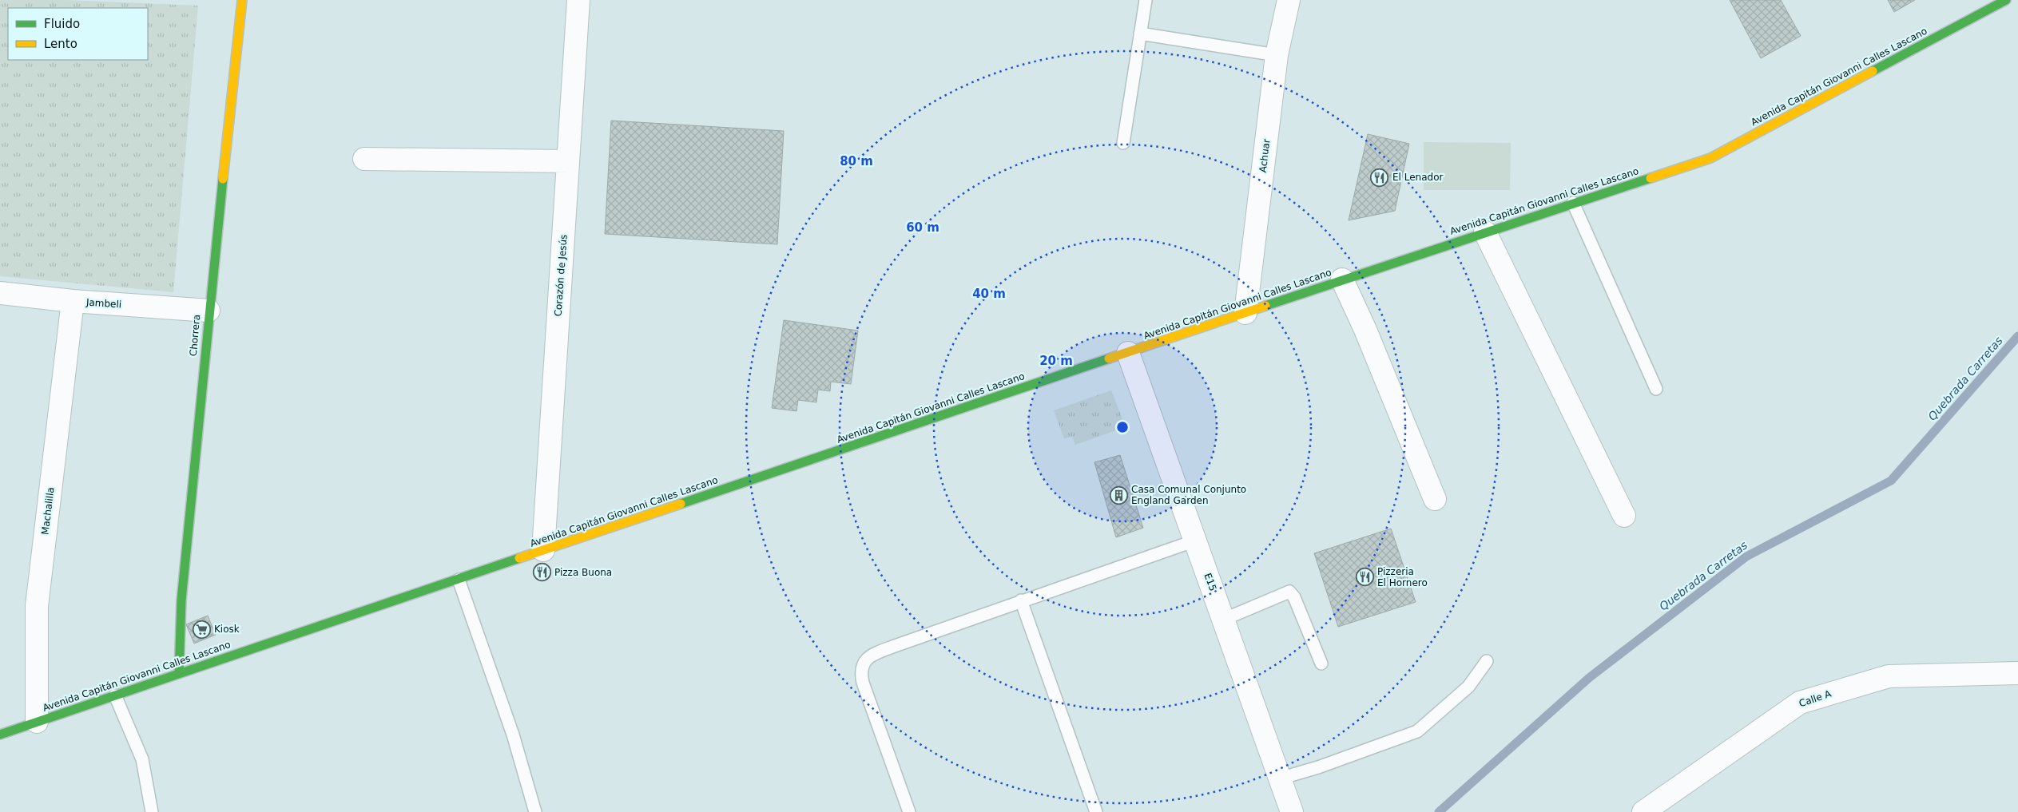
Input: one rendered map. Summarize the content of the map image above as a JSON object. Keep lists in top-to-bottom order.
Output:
{
  "streets": {
    "main road": ["Avenida Capitán Giovanni Calles Lascano", "Chorrera"],
    "street": [
      "Achuar",
      "Corazón de Jesús",
      "Jambeli",
      "Machalilla",
      "E15",
      "Calle A"
    ]
  },
  "crossings": [
    ["Avenida Capitán Giovanni Calles Lascano", "Achuar"],
    ["Avenida Capitán Giovanni Calles Lascano", "Corazón de Jesús"],
    ["Avenida Capitán Giovanni Calles Lascano", "Chorrera"],
    ["Avenida Capitán Giovanni Calles Lascano", "Machalilla"],
    ["Avenida Capitán Giovanni Calles Lascano", "E15"],
    ["Jambeli", "Chorrera"],
    ["Jambeli", "Machalilla"]
  ],
  "water": ["Quebrada Carretas"],
  "places": {
    "restaurant": ["El Lenador", "Pizza Buona", "Pizzeria El Hornero"],
    "building": ["Casa Comunal Conjunto England Garden"],
    "supermarket": ["Kiosk"]
  },
  "legend": ["Fluido", "Lento"],
  "rings": [
    "80 m",
    "60 m",
    "40 m",
    "20 m"
  ]
}
